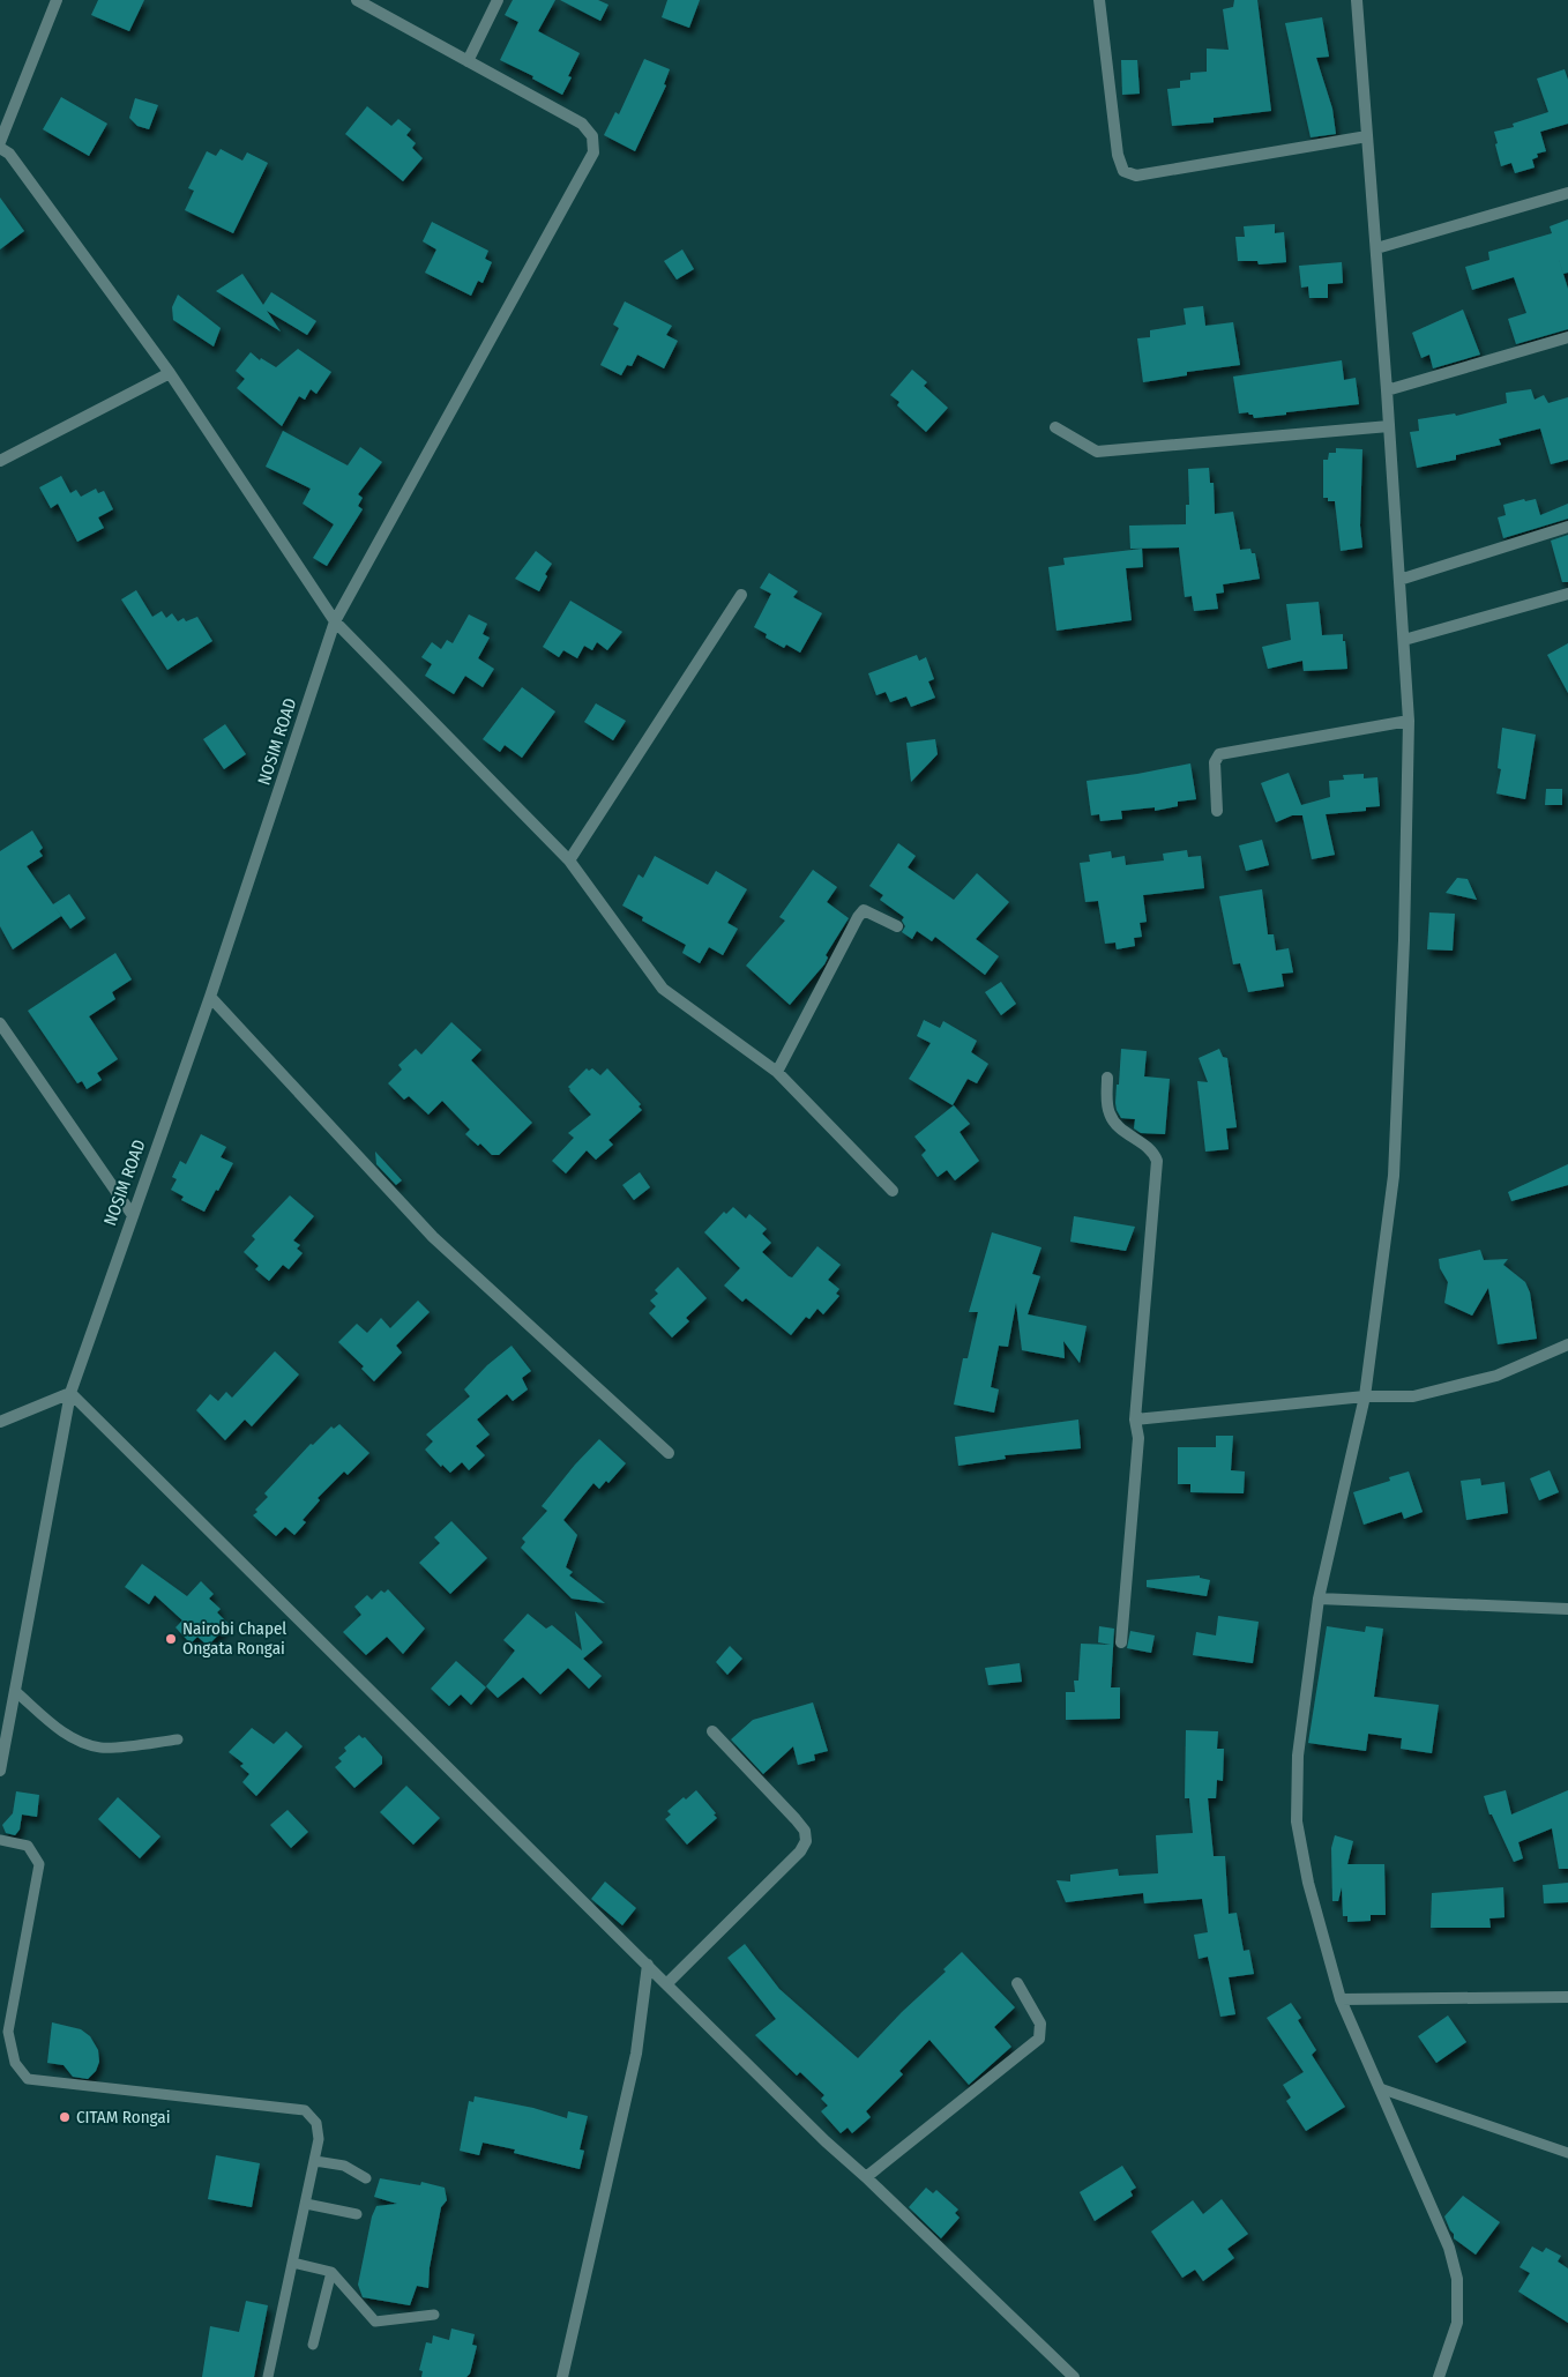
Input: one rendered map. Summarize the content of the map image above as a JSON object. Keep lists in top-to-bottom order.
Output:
{
  "streets": {
    "street": ["NOSIM ROAD"]
  },
  "places": ["Nairobi Chapel Ongata Rongai", "CITAM Rongai"]
}
